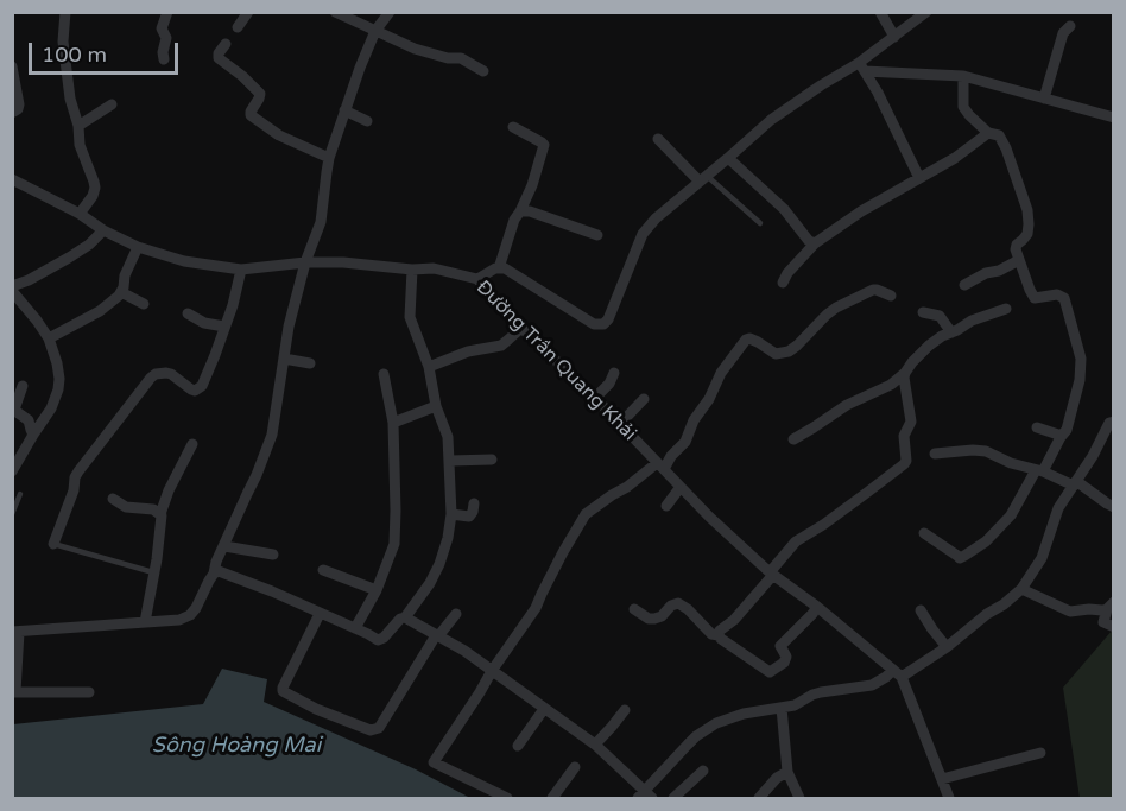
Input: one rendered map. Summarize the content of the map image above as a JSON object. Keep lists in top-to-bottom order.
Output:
{
  "streets": {
    "street": ["Đường Trần Quang Khải"]
  },
  "water": ["Sông Hoàng Mai"],
  "scale_bar": "100 m"
}
